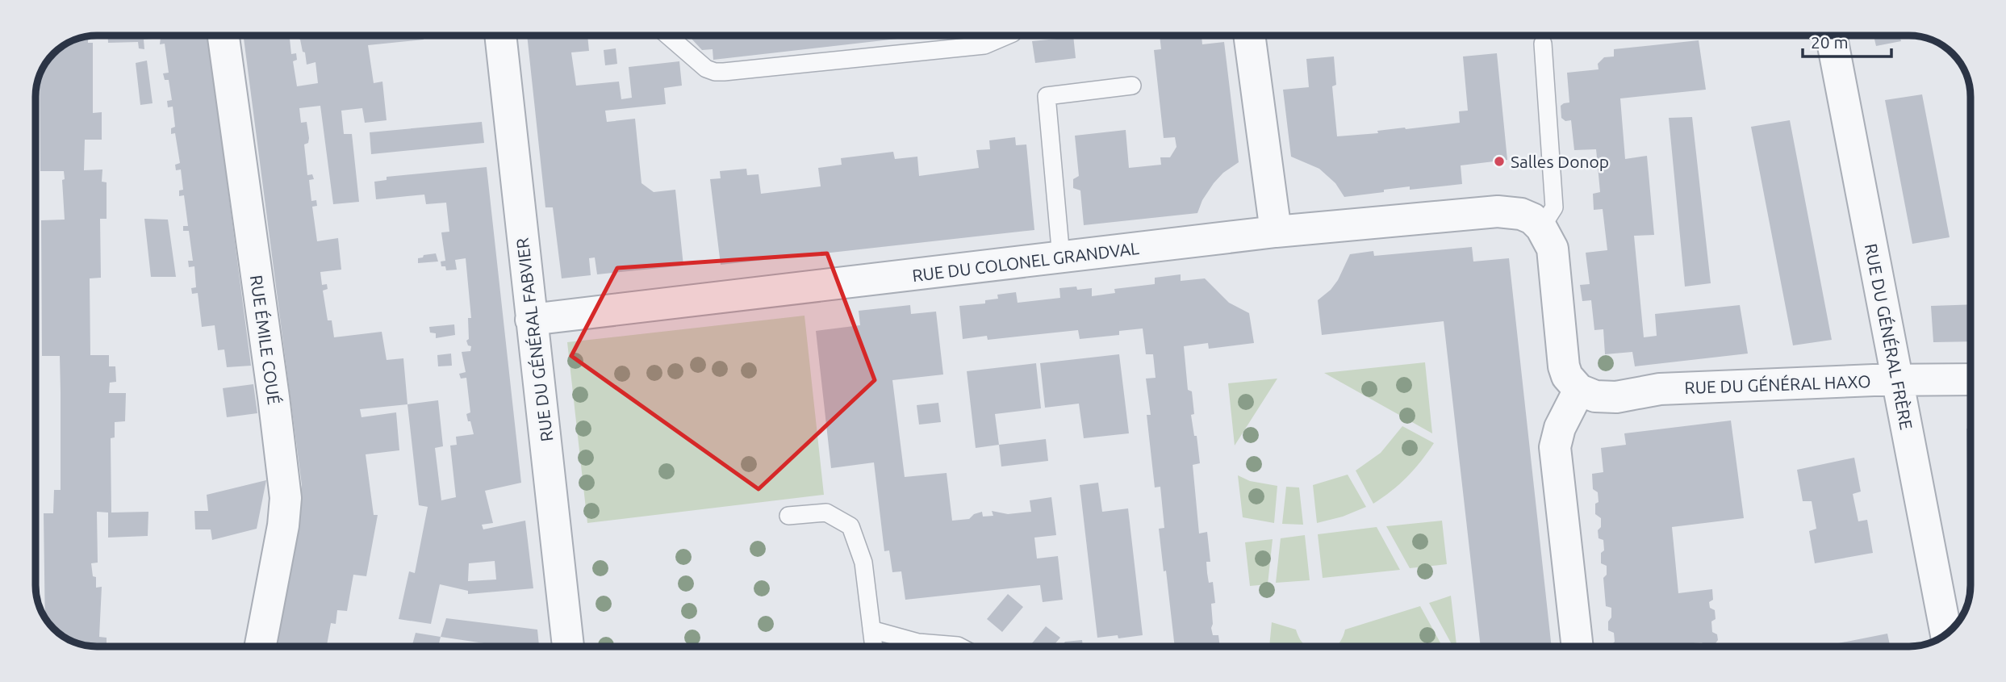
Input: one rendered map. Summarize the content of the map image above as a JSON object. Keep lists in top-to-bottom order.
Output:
{
  "streets": {
    "street": [
      "RUE DU COLONEL GRANDVAL",
      "RUE DU GÉNÉRAL FRÈRE",
      "RUE ÉMILE COUÉ",
      "RUE DU GÉNÉRAL FABVIER",
      "RUE DU GÉNÉRAL HAXO"
    ]
  },
  "crossings": [
    ["RUE DU COLONEL GRANDVAL", "RUE DU GÉNÉRAL FABVIER"],
    ["RUE DU GÉNÉRAL FRÈRE", "RUE DU GÉNÉRAL HAXO"]
  ],
  "places": ["Salles Donop"],
  "scale_bar": "20 m"
}
